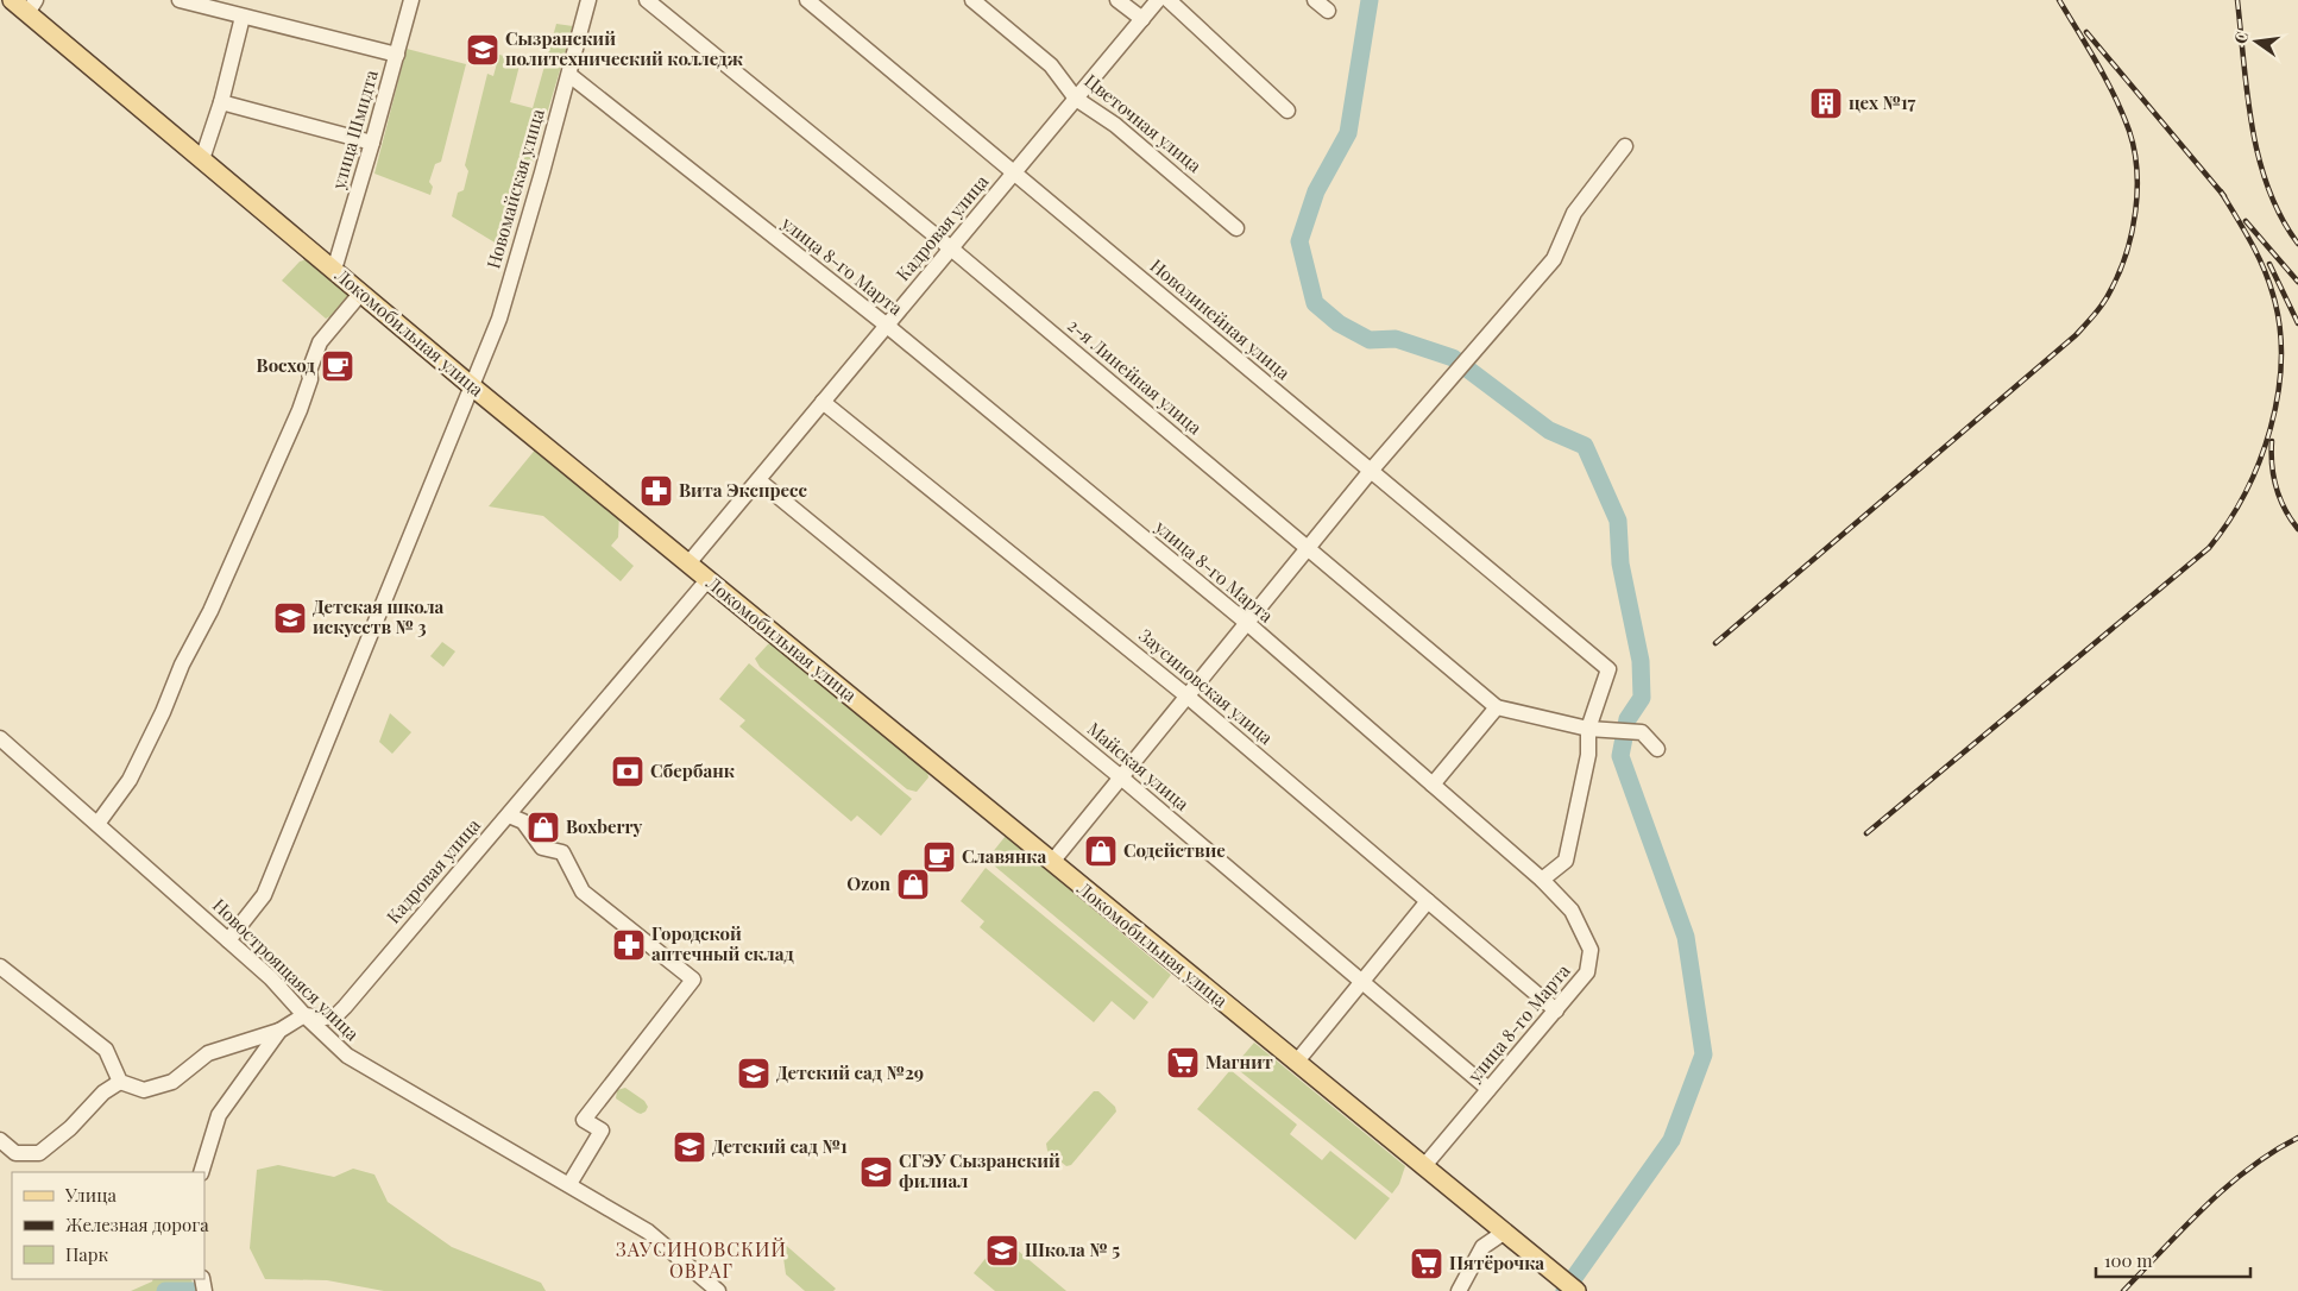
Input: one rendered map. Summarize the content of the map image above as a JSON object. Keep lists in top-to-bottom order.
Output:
{
  "streets": {
    "main road": ["Локомобильная улица"],
    "street": [
      "Цветочная улица",
      "улица Шмидта",
      "Новомайская улица",
      "Кадровая улица",
      "улица 8-го Марта",
      "Новолинейная улица",
      "2-я Линейная улица",
      "Заусиновская улица",
      "Майская улица",
      "Новостроящаяся улица"
    ]
  },
  "crossings": [
    ["Цветочная улица", "Кадровая улица"],
    ["улица Шмидта", "Локомобильная улица"],
    ["Новомайская улица", "улица 8-го Марта"],
    ["Новомайская улица", "Локомобильная улица"],
    ["Новомайская улица", "Новостроящаяся улица"],
    ["Кадровая улица", "улица 8-го Марта"],
    ["Кадровая улица", "Новолинейная улица"],
    ["Кадровая улица", "Локомобильная улица"],
    ["Кадровая улица", "2-я Линейная улица"],
    ["Кадровая улица", "Заусиновская улица"],
    ["Кадровая улица", "Майская улица"],
    ["Кадровая улица", "Новостроящаяся улица"],
    ["улица 8-го Марта", "Локомобильная улица"],
    ["улица 8-го Марта", "Заусиновская улица"],
    ["улица 8-го Марта", "Майская улица"],
    ["Новолинейная улица", "2-я Линейная улица"]
  ],
  "districts": ["ЗАУСИНОВСКИЙ ОВРАГ"],
  "places": {
    "school or university": [
      "Сызранский политехнический колледж",
      "Детская школа искусств № 3",
      "Детский сад №29",
      "Детский сад №1",
      "СГЭУ Сызранский филиал",
      "Школа № 5"
    ],
    "building": ["цех №17"],
    "cafe": ["Восход", "Славянка"],
    "pharmacy": ["Вита Экспресс", "Городской аптечный склад"],
    "bank": ["Сбербанк"],
    "shop": ["Boxberry", "Содействие", "Ozon"],
    "supermarket": ["Магнит", "Пятёрочка"]
  },
  "legend": ["Улица", "Железная дорога", "Парк"],
  "scale_bar": "100 m",
  "north": "left"
}
